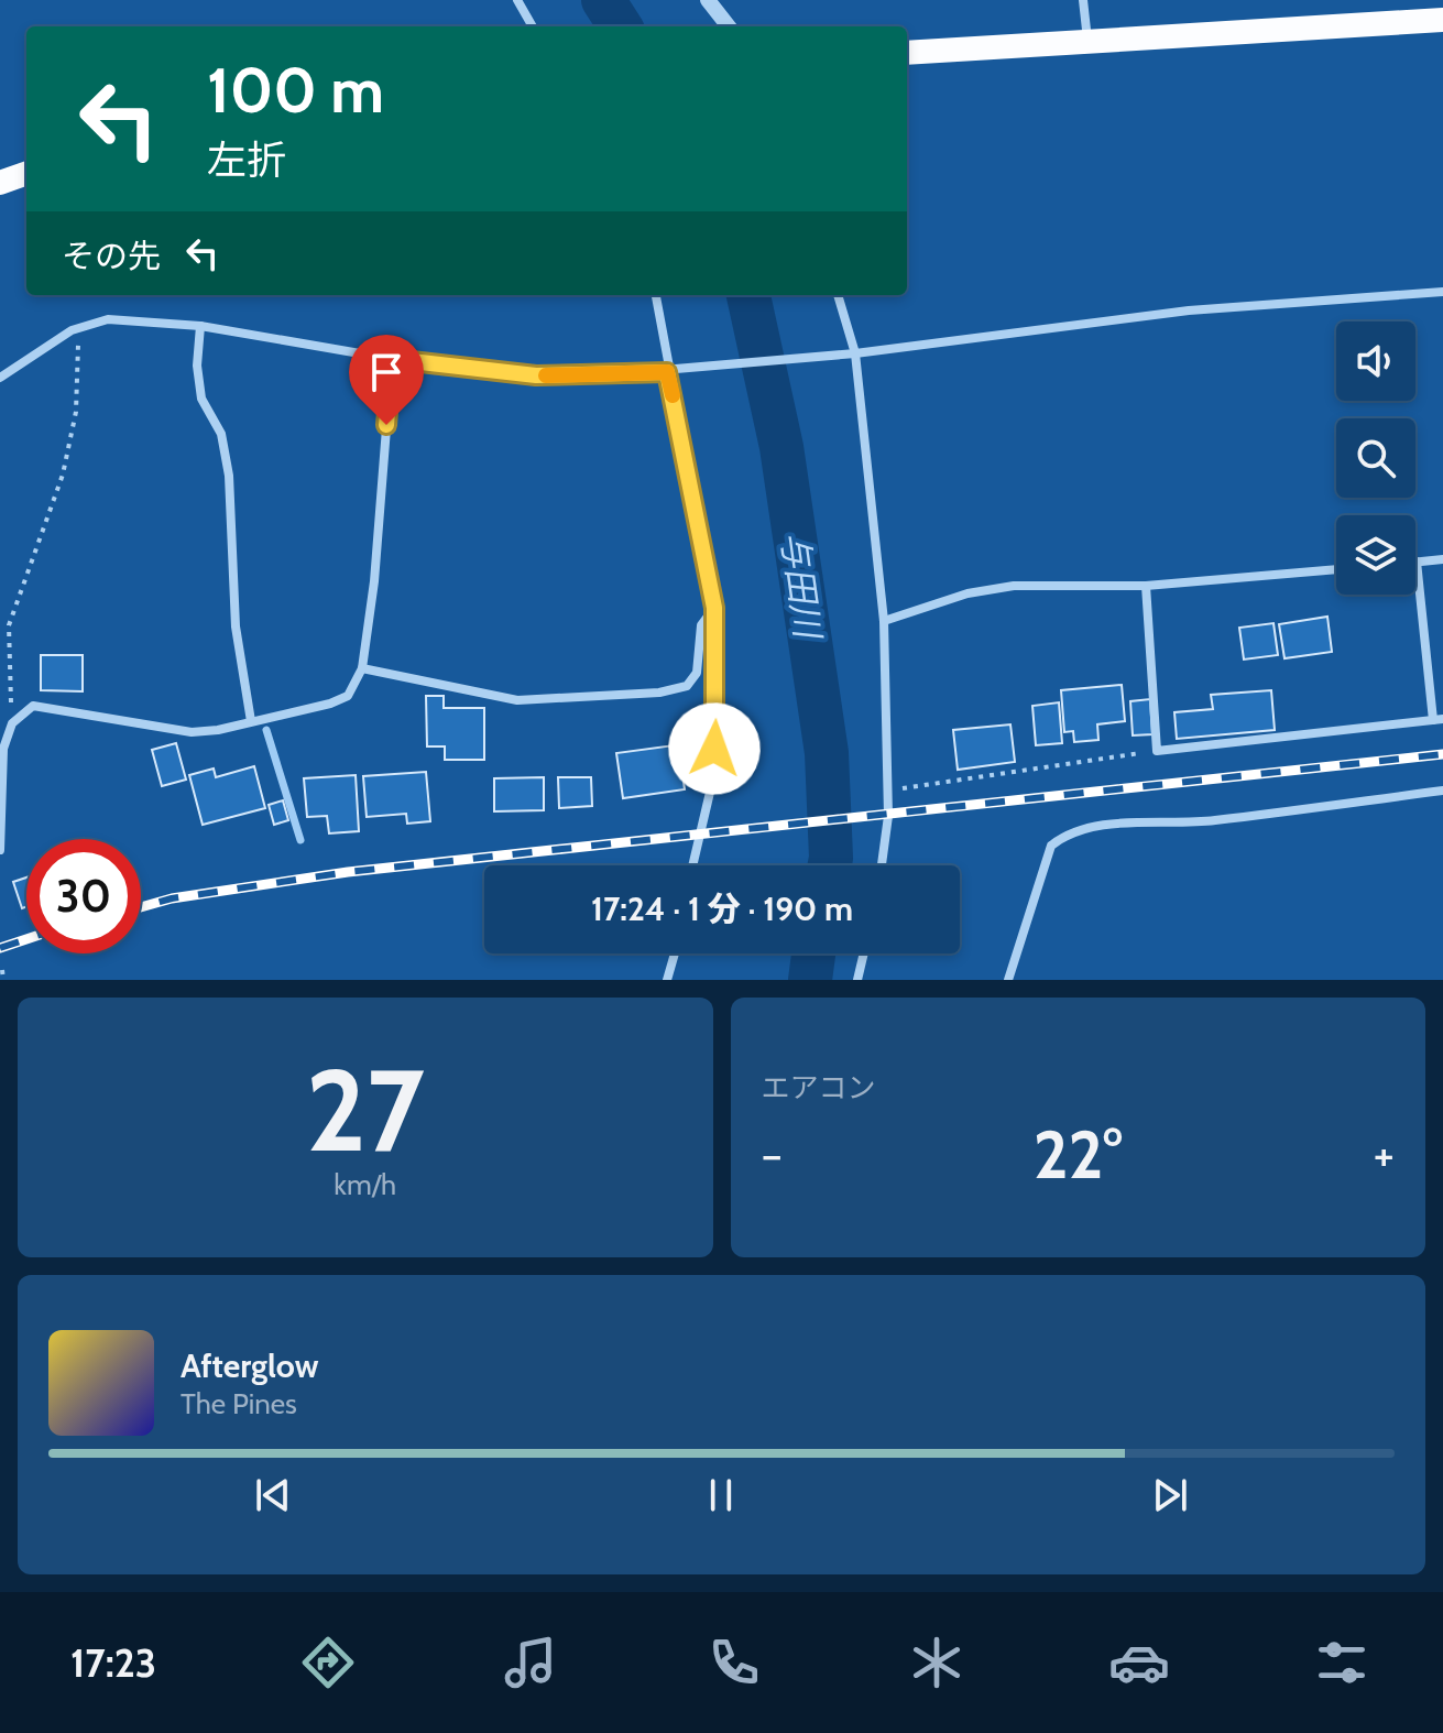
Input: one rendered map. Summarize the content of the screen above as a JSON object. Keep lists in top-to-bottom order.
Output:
{
  "water": ["与田川"],
  "page": {
    "turn": ["100 m", "左折"],
    "then": "その先",
    "limit": "30",
    "trip": "17:24 · 1 分 · 190 m",
    "tile": [
      ["27", "km/h"],
      "エアコン"
    ],
    "heat": ["−", "22°", "+"],
    "song": ["Afterglow", "The Pines"],
    "tabs": "17:23"
  }
}
